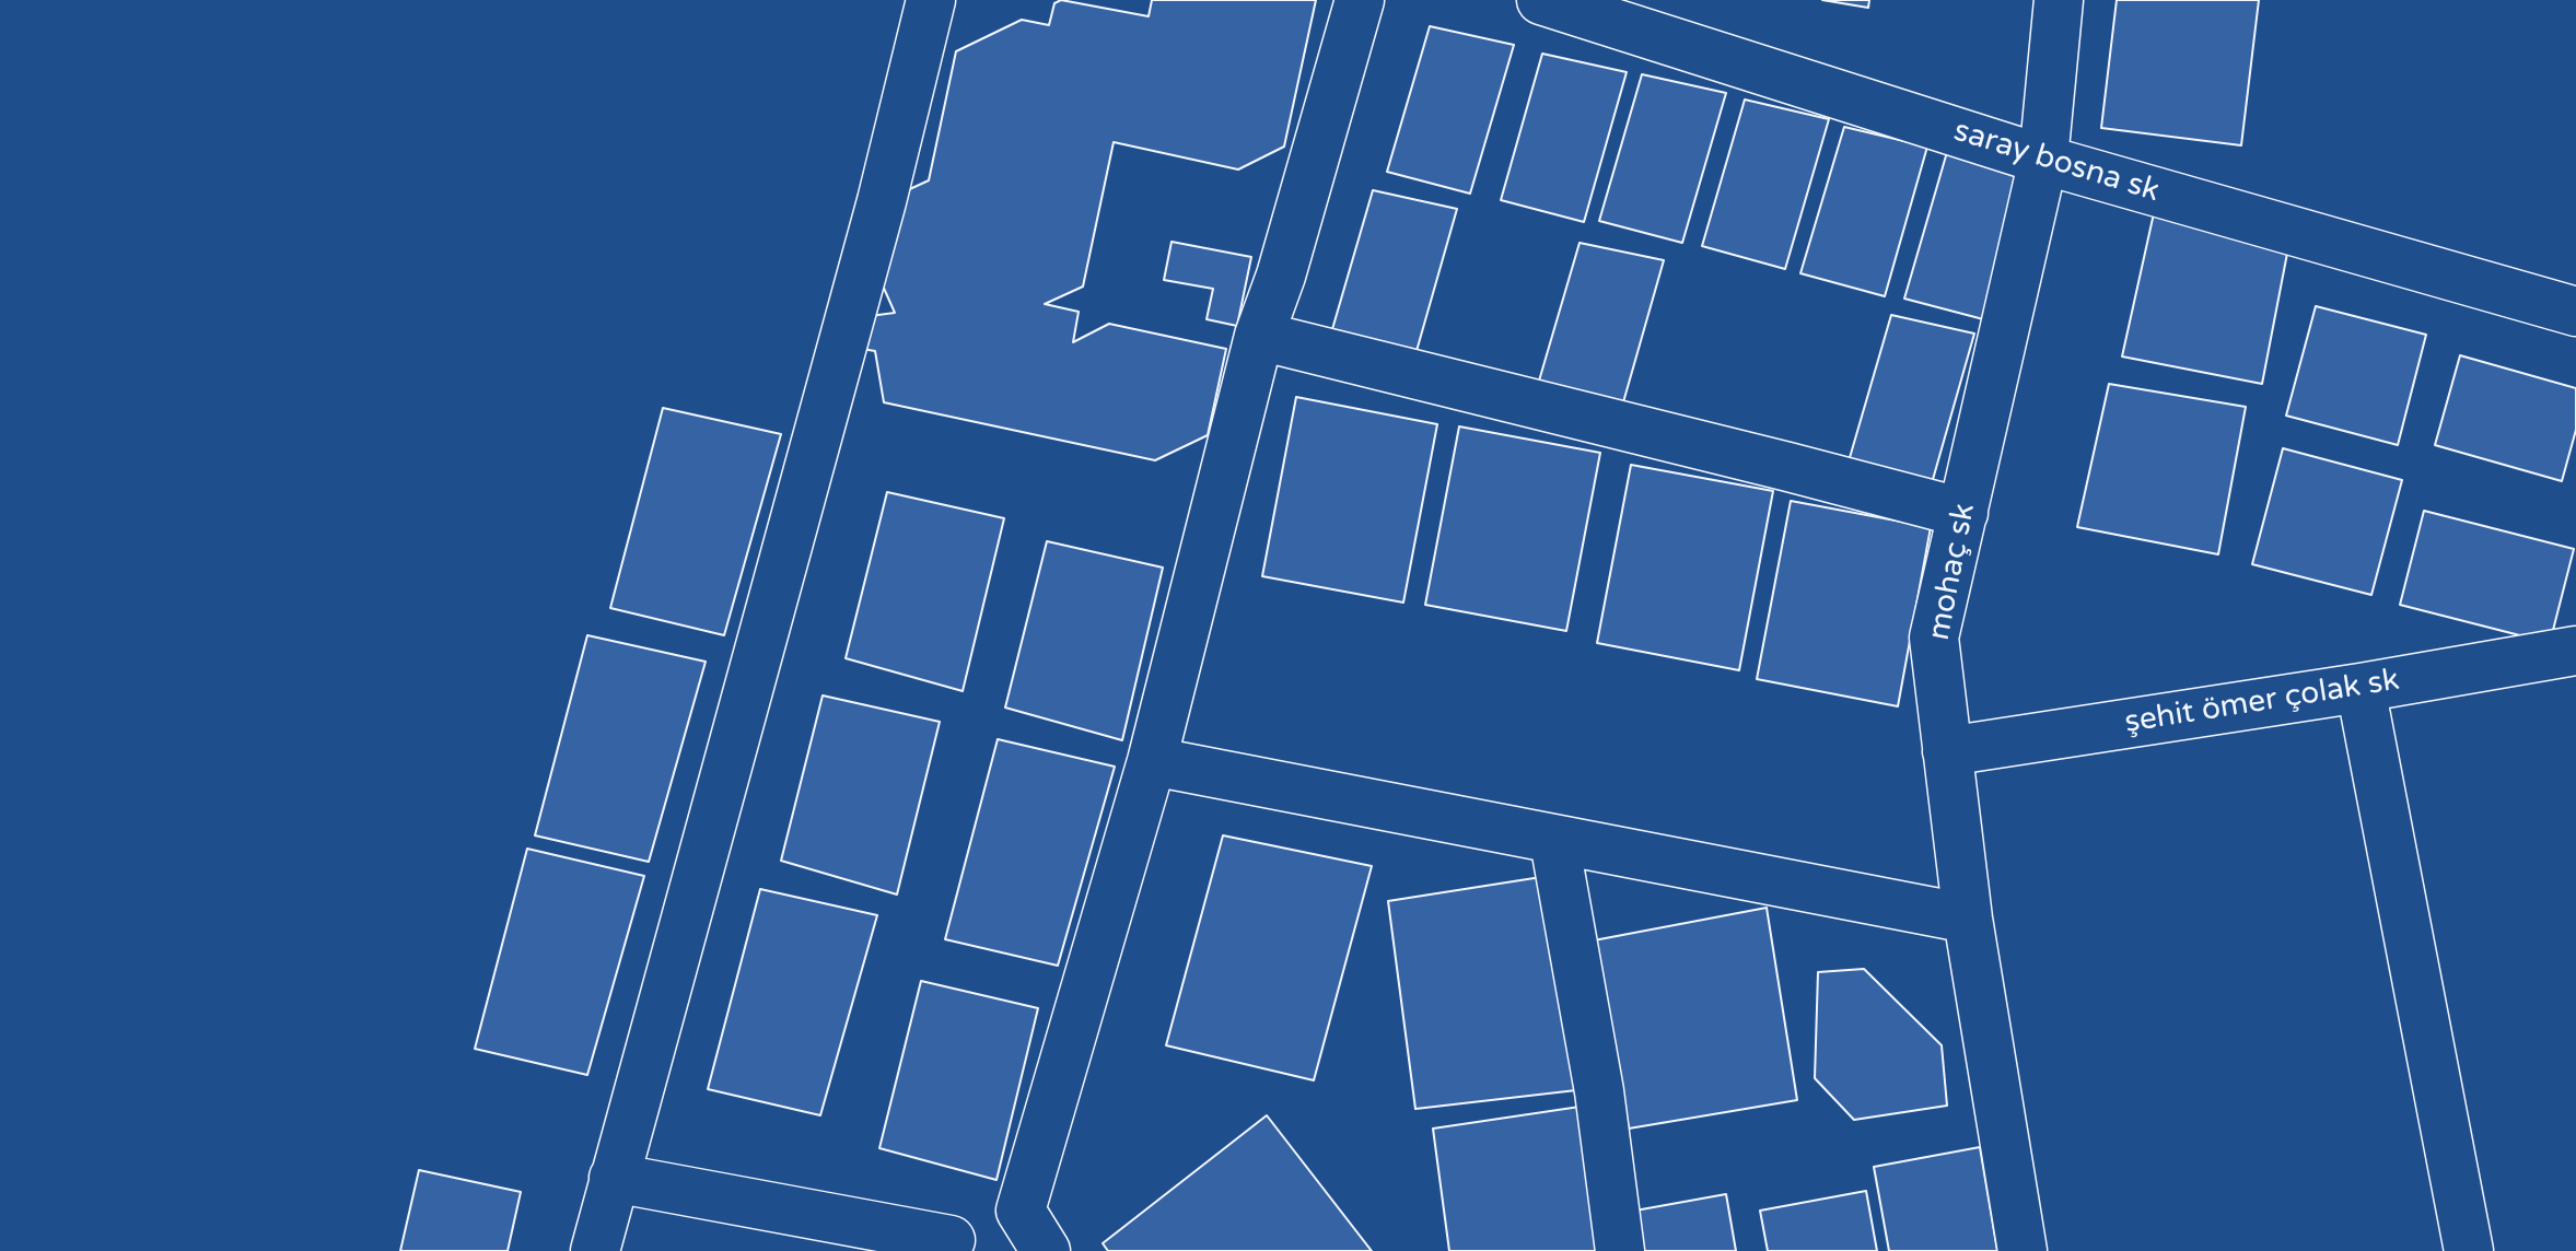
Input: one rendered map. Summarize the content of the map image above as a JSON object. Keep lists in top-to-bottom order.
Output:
{
  "streets": {
    "street": ["saray bosna sk", "mohaç sk", "şehit ömer çolak sk"]
  },
  "crossings": [
    ["saray bosna sk", "mohaç sk"],
    ["mohaç sk", "şehit ömer çolak sk"]
  ]
}
